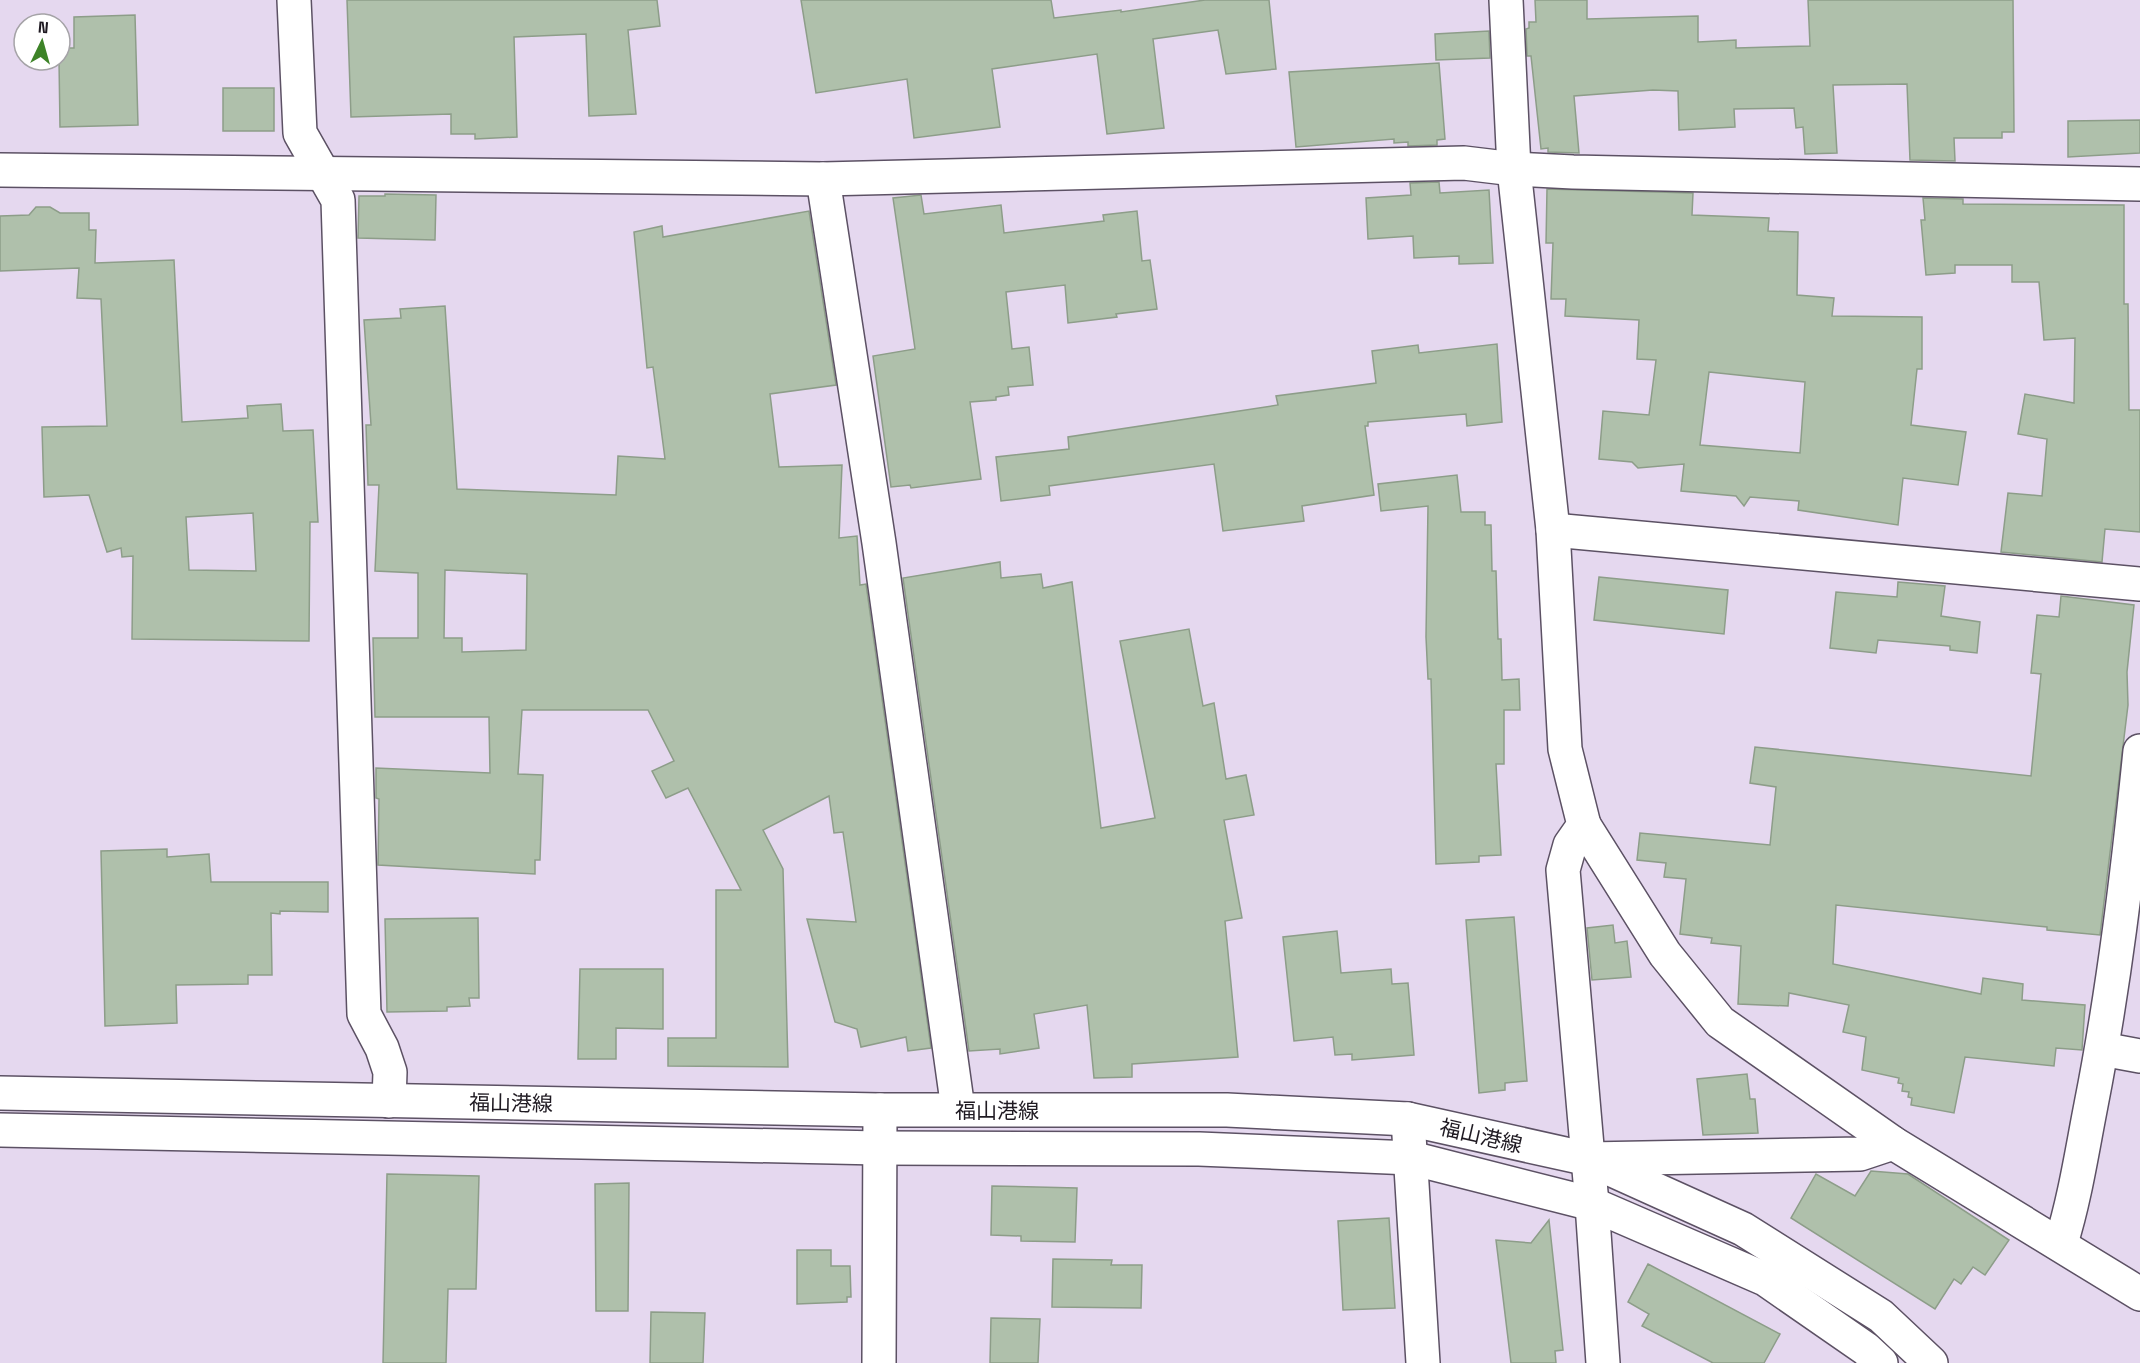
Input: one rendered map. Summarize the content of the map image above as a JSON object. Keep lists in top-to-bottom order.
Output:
{
  "streets": {
    "street": ["福山港線"]
  },
  "north": "top"
}
